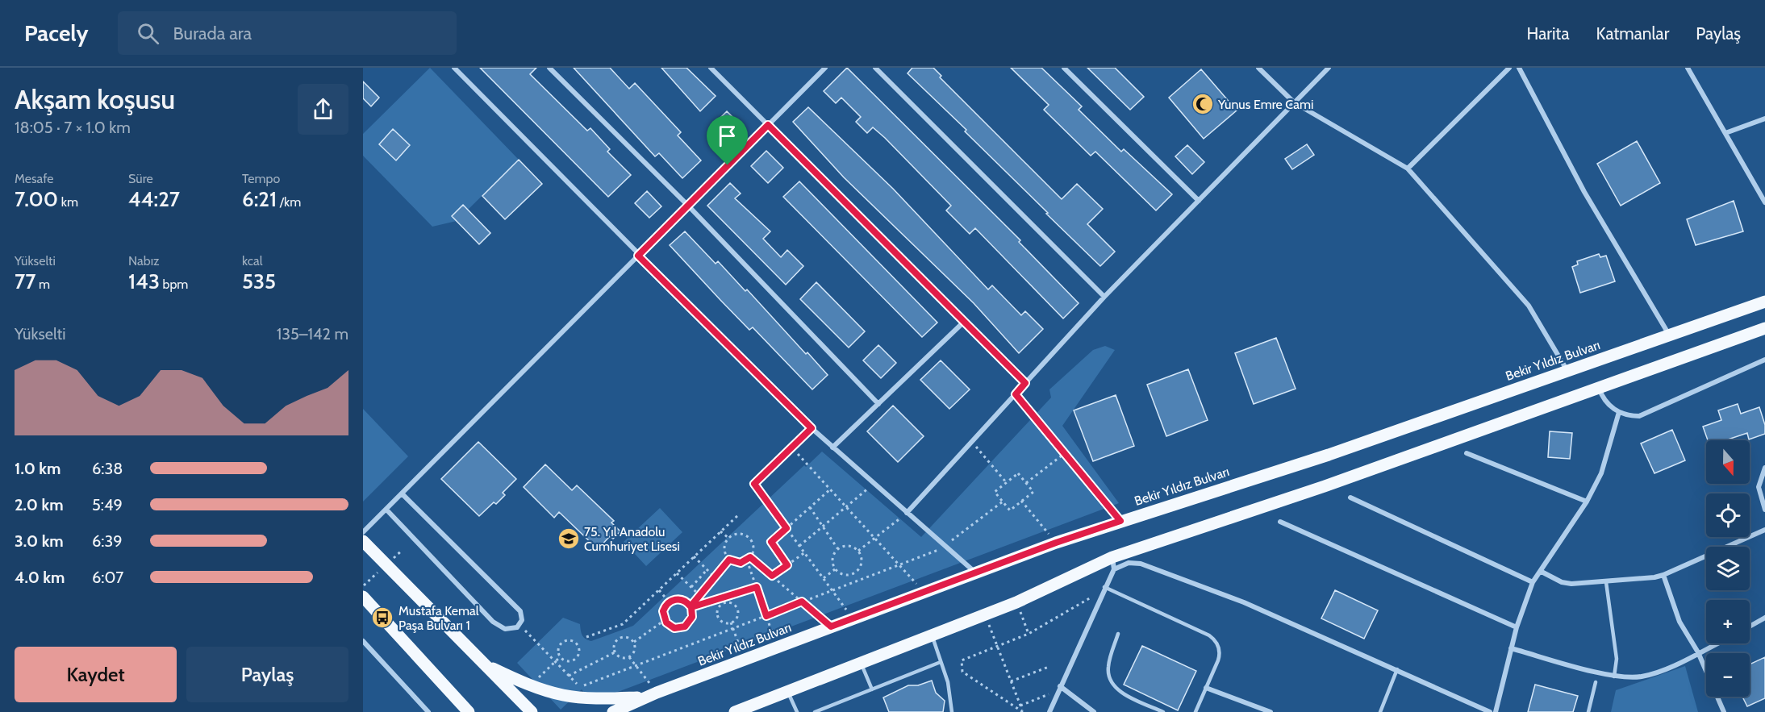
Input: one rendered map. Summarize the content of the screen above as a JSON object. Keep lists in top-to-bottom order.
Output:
{
  "streets": {
    "main road": ["Bekir Yıldız Bulvarı"]
  },
  "places": {
    "mosque": ["Yunus Emre Cami"],
    "school or university": ["75. Yıl Anadolu Cumhuriyet Lisesi"],
    "bus stop": ["Mustafa Kemal Paşa Bulvarı 1"]
  },
  "north": "bottom",
  "page": {
    "header": "Pacely",
    "search": "Burada ara",
    "nav": ["Harita", "Katmanlar", "Paylaş"],
    "heading": ["Akşam koşusu", "18:05 · 7 × 1.0 km"],
    "stats": [
      ["Mesafe", "7.00 km"],
      ["Süre", "44:27"],
      ["Tempo", "6:21 /km"],
      ["Yükselti", "77 m"],
      ["Nabız", "143 bpm"],
      ["kcal", "535"]
    ],
    "chart": ["Yükselti", "135–142 m"],
    "map_buttons": ["+", "−"],
    "list": [
      {
        "name": "1.0 km",
        "note": "6:38"
      },
      {
        "name": "2.0 km",
        "note": "5:49"
      },
      {
        "name": "3.0 km",
        "note": "6:39"
      },
      {
        "name": "4.0 km",
        "note": "6:07"
      }
    ],
    "buttons": ["Kaydet", "Paylaş"]
  }
}
